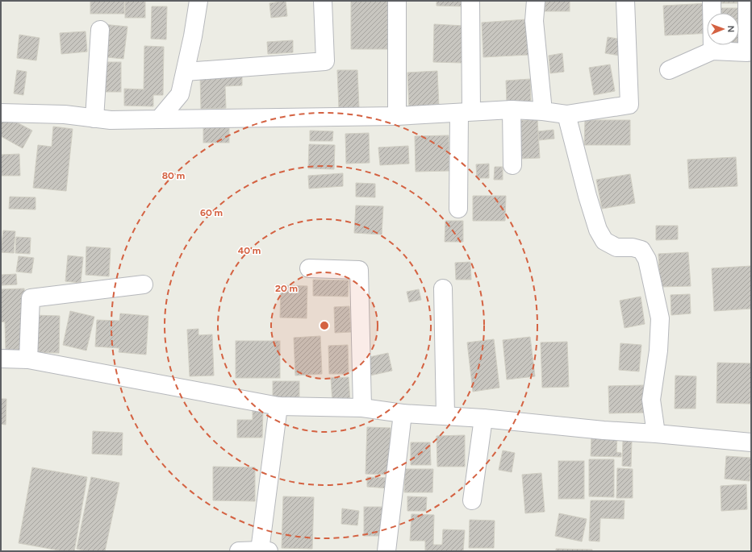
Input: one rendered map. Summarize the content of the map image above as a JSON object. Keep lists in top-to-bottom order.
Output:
{
  "north": "right",
  "rings": [
    "80 m",
    "60 m",
    "40 m",
    "20 m"
  ]
}
